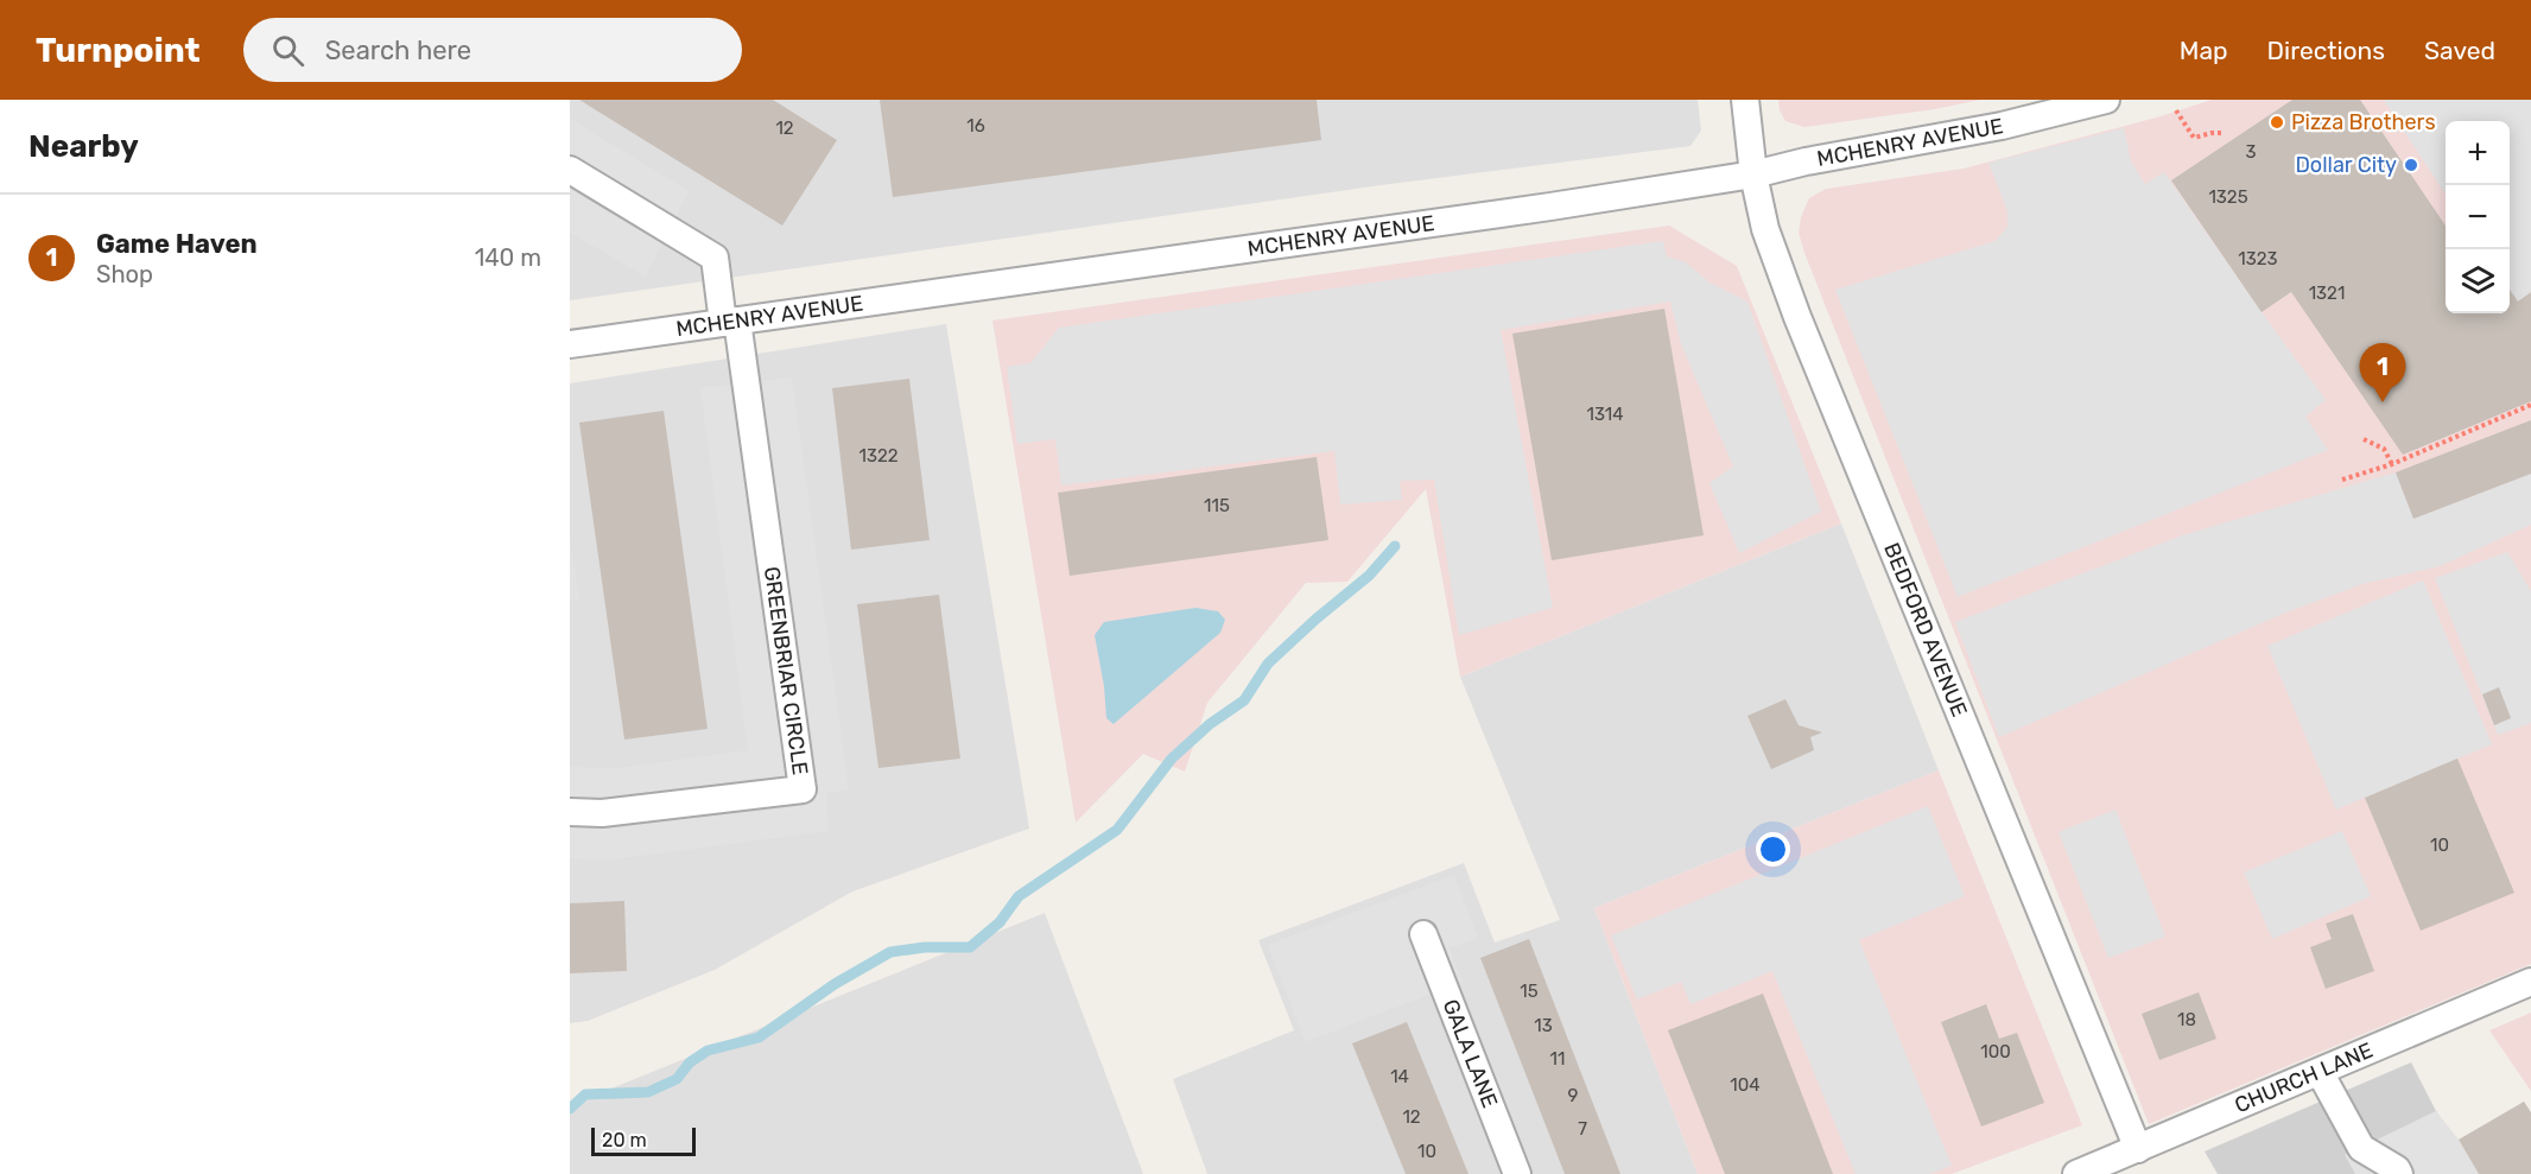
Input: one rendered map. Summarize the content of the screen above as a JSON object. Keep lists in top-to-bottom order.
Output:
{
  "streets": {
    "street": [
      "MCHENRY AVENUE",
      "BEDFORD AVENUE",
      "GREENBRIAR CIRCLE",
      "GALA LANE",
      "CHURCH LANE"
    ]
  },
  "crossings": [
    ["MCHENRY AVENUE", "BEDFORD AVENUE"],
    ["MCHENRY AVENUE", "GREENBRIAR CIRCLE"],
    ["BEDFORD AVENUE", "CHURCH LANE"]
  ],
  "places": ["Pizza Brothers", "Dollar City"],
  "house_numbers": [
    "16",
    "12",
    "3",
    "1325",
    "1323",
    "1321",
    "1314",
    "1322",
    "115",
    "10",
    "15",
    "18",
    "13",
    "100",
    "11",
    "14",
    "104",
    "9",
    "12",
    "7",
    "10"
  ],
  "scale_bar": "20 m",
  "page": {
    "header": "Turnpoint",
    "search": "Search here",
    "nav": ["Map", "Directions", "Saved"],
    "heading": "Nearby",
    "map_buttons": ["+", "−"],
    "list": [
      {
        "mark": "1",
        "name": "Game Haven",
        "note": "Shop",
        "value": "140 m"
      }
    ],
    "pins": "1",
    "scale": "20 m"
  }
}
